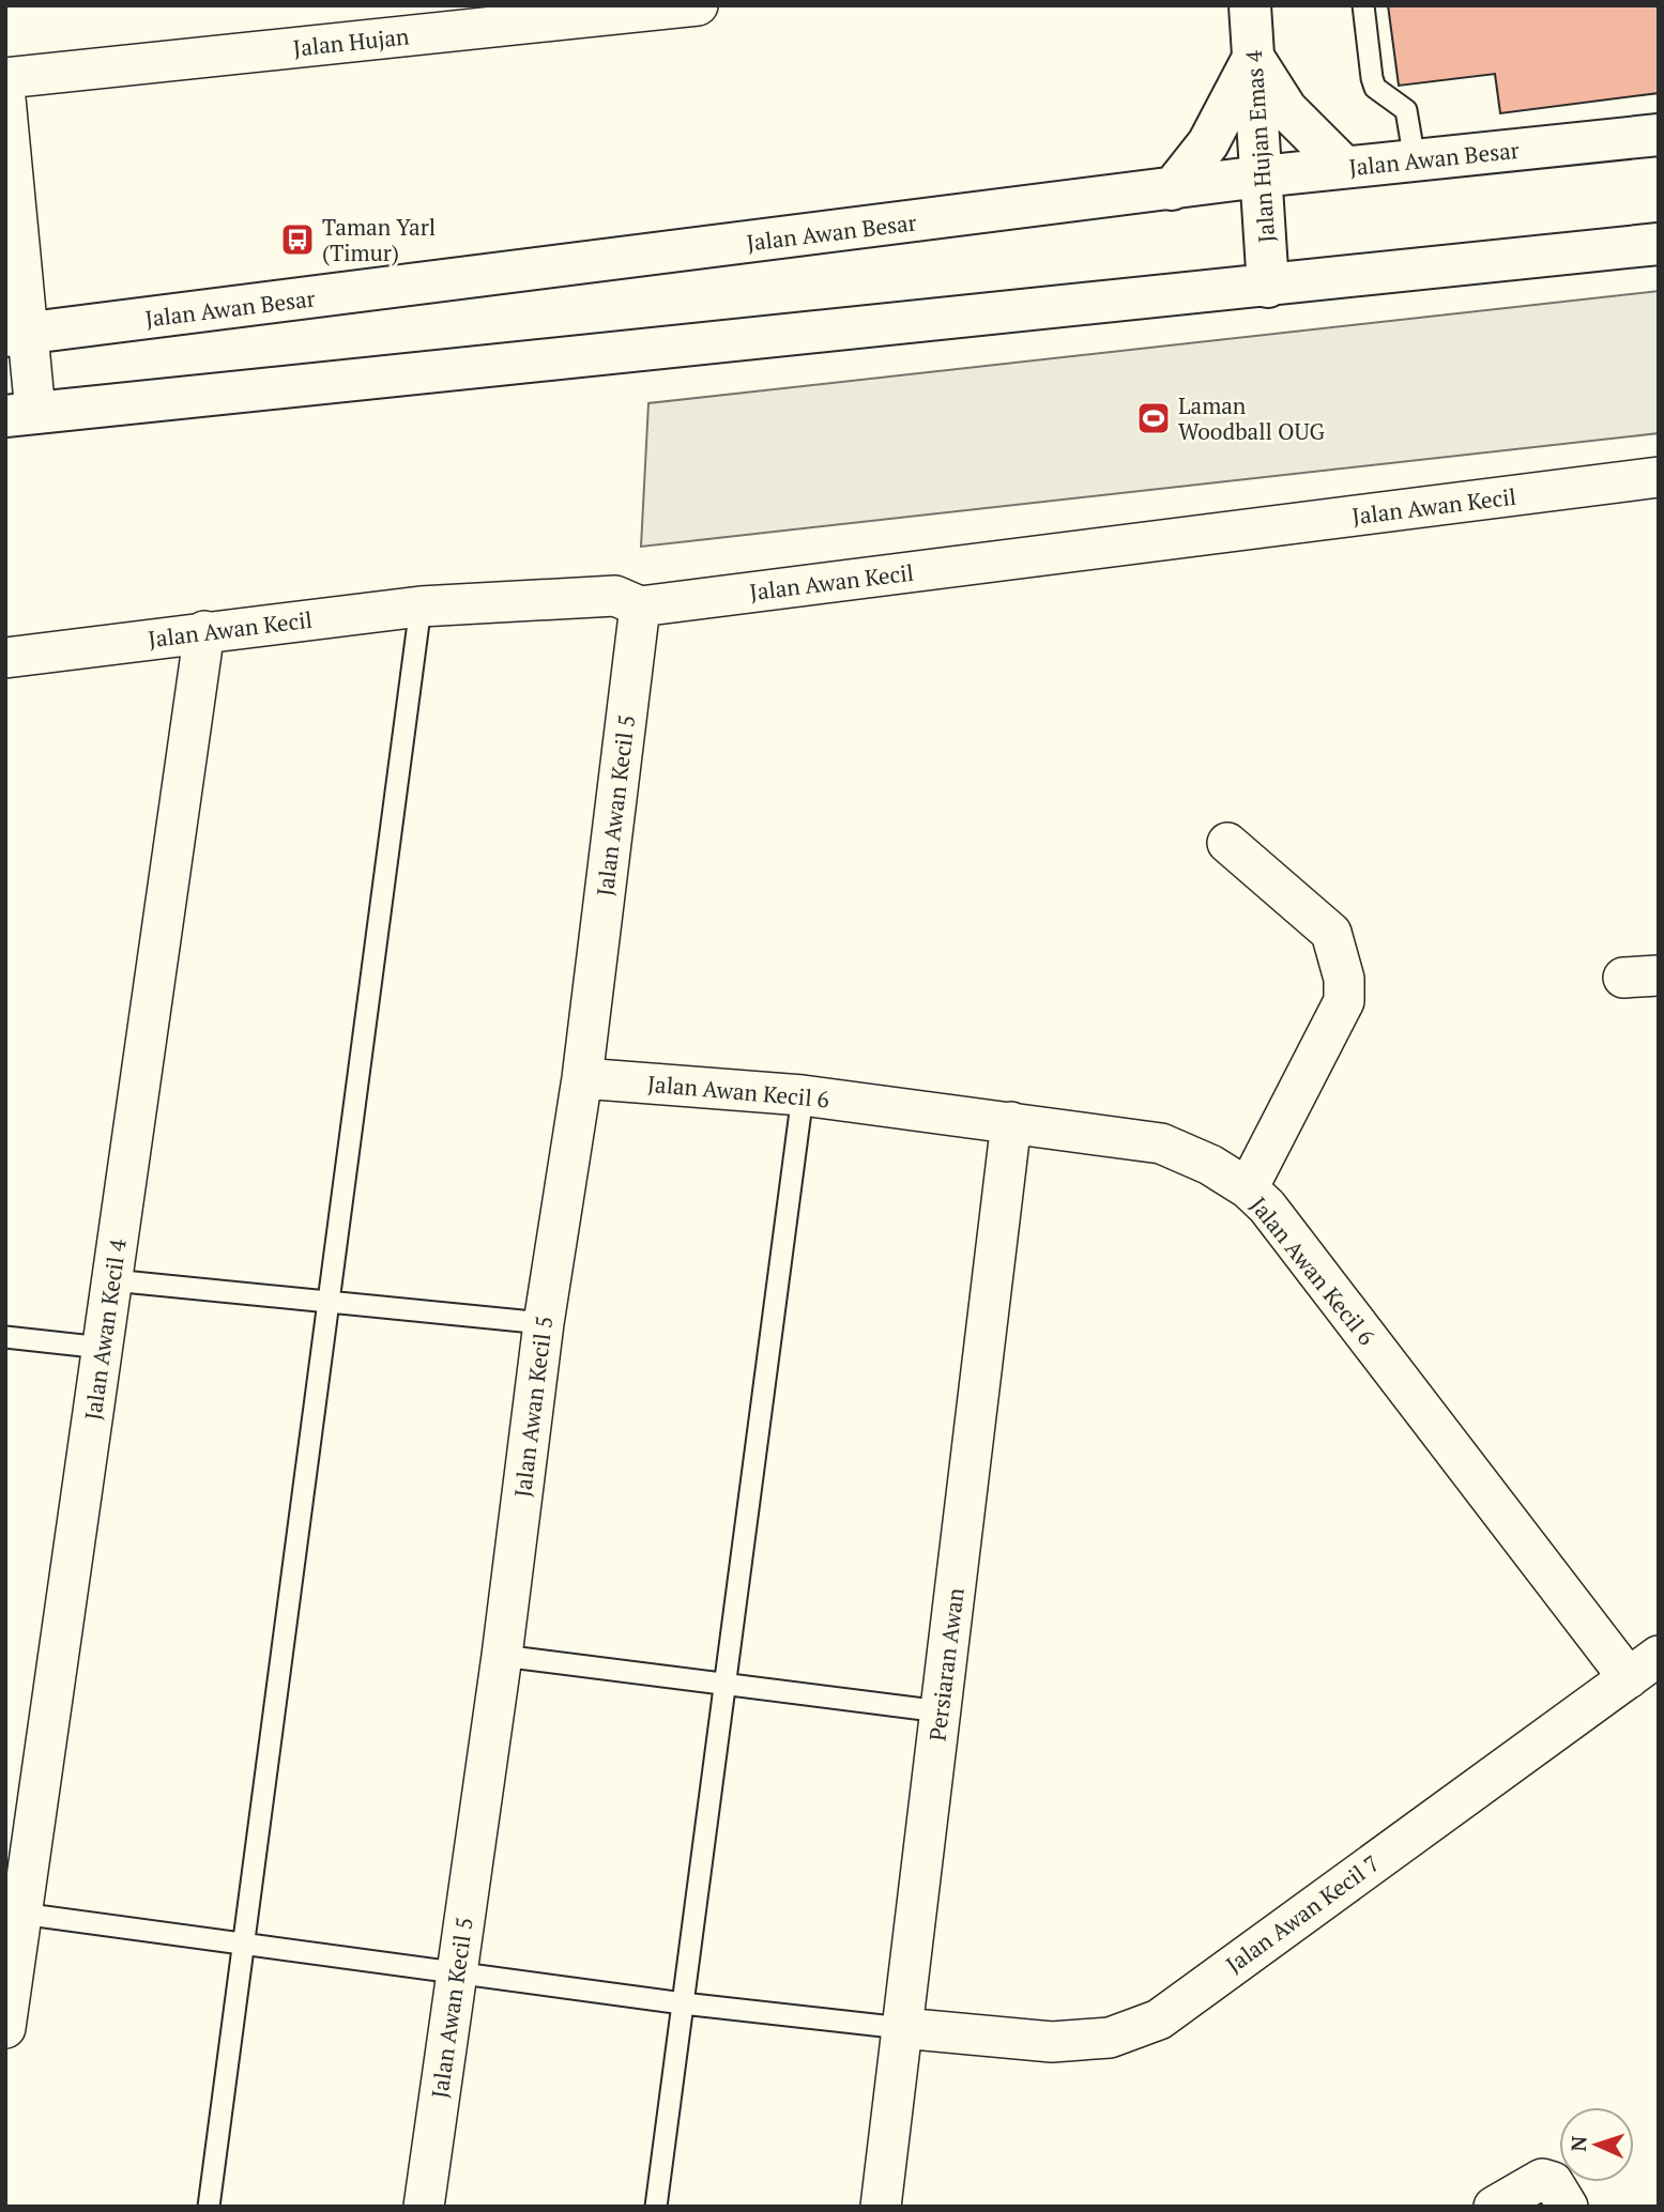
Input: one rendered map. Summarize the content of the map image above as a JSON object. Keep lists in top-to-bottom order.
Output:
{
  "streets": {
    "main road": ["Jalan Hujan Emas 4", "Jalan Awan Besar"],
    "street": [
      "Jalan Hujan",
      "Jalan Awan Kecil",
      "Jalan Awan Kecil 5",
      "Jalan Awan Kecil 6",
      "Jalan Awan Kecil 4",
      "Persiaran Awan",
      "Jalan Awan Kecil 7"
    ]
  },
  "crossings": [
    ["Jalan Hujan Emas 4", "Jalan Awan Besar"],
    ["Jalan Awan Kecil", "Jalan Awan Kecil 5"],
    ["Jalan Awan Kecil", "Jalan Awan Kecil 4"],
    ["Jalan Awan Kecil 5", "Jalan Awan Kecil 6"],
    ["Jalan Awan Kecil 6", "Persiaran Awan"],
    ["Jalan Awan Kecil 6", "Jalan Awan Kecil 7"],
    ["Persiaran Awan", "Jalan Awan Kecil 7"]
  ],
  "places": {
    "bus stop": ["Taman Yarl (Timur)"],
    "sports": ["Laman Woodball OUG"]
  },
  "north": "left"
}
